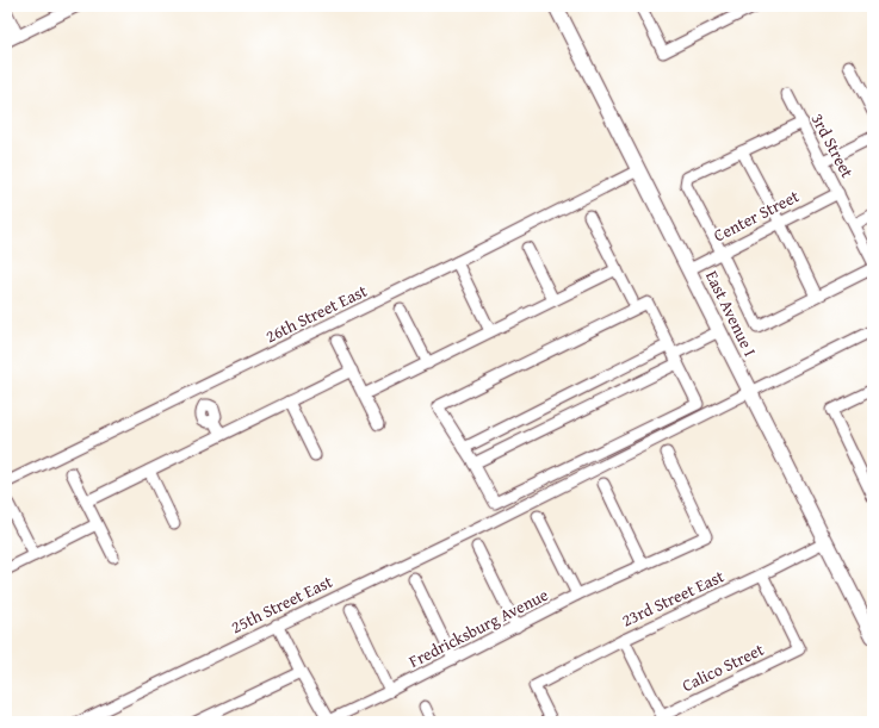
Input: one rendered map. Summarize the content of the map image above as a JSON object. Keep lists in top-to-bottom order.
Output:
{
  "streets": {
    "main road": ["East Avenue I"],
    "street": [
      "3rd Street",
      "Center Street",
      "26th Street East",
      "23rd Street East",
      "25th Street East",
      "Fredricksburg Avenue",
      "Calico Street"
    ]
  },
  "crossings": [
    ["3rd Street", "Center Street"],
    ["Center Street", "East Avenue I"],
    ["26th Street East", "East Avenue I"],
    ["East Avenue I", "23rd Street East"],
    ["East Avenue I", "25th Street East"],
    ["23rd Street East", "Calico Street"]
  ]
}
